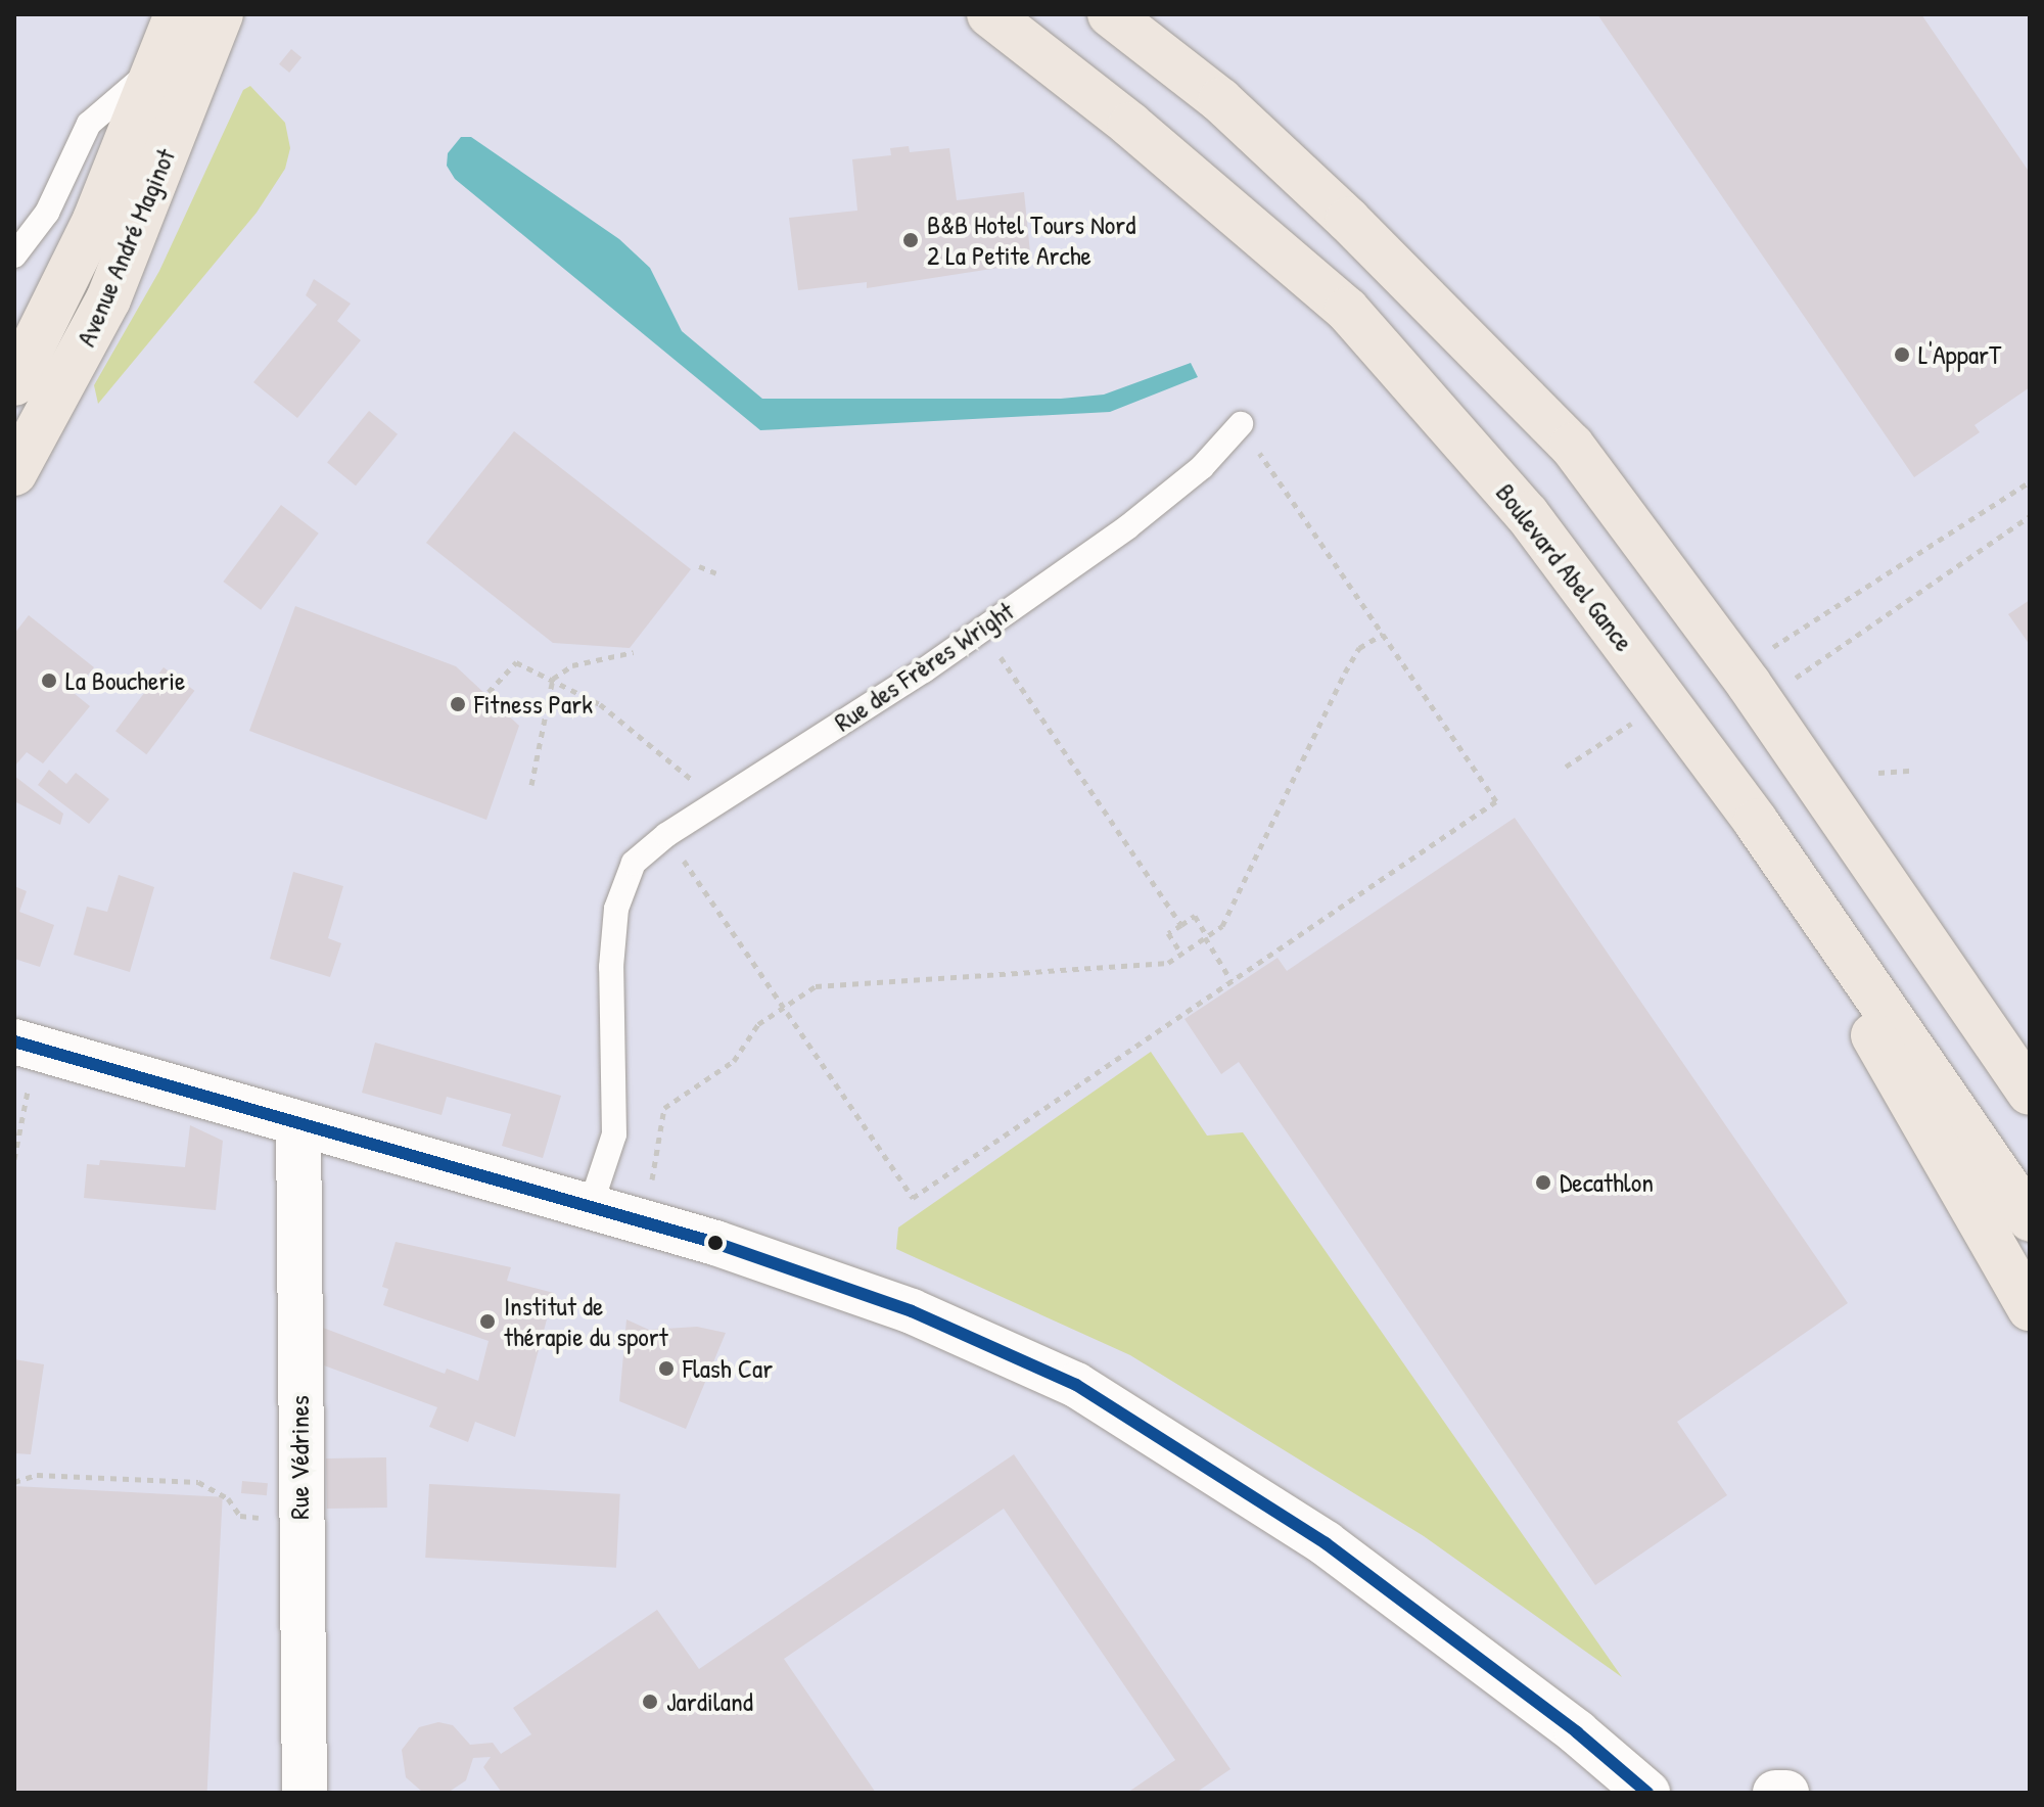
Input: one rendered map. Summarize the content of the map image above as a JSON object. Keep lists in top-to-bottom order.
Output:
{
  "streets": {
    "main road": ["Avenue André Maginot", "Boulevard Abel Gance"],
    "street": ["Rue Védrines"],
    "lane": ["Rue des Frères Wright"]
  },
  "places": [
    "B&B Hotel Tours Nord 2 La Petite Arche",
    "L'ApparT",
    "La Boucherie",
    "Fitness Park",
    "Decathlon",
    "Institut de thérapie du sport",
    "Flash Car",
    "Jardiland"
  ],
  "lines": ["transit line 2"]
}
